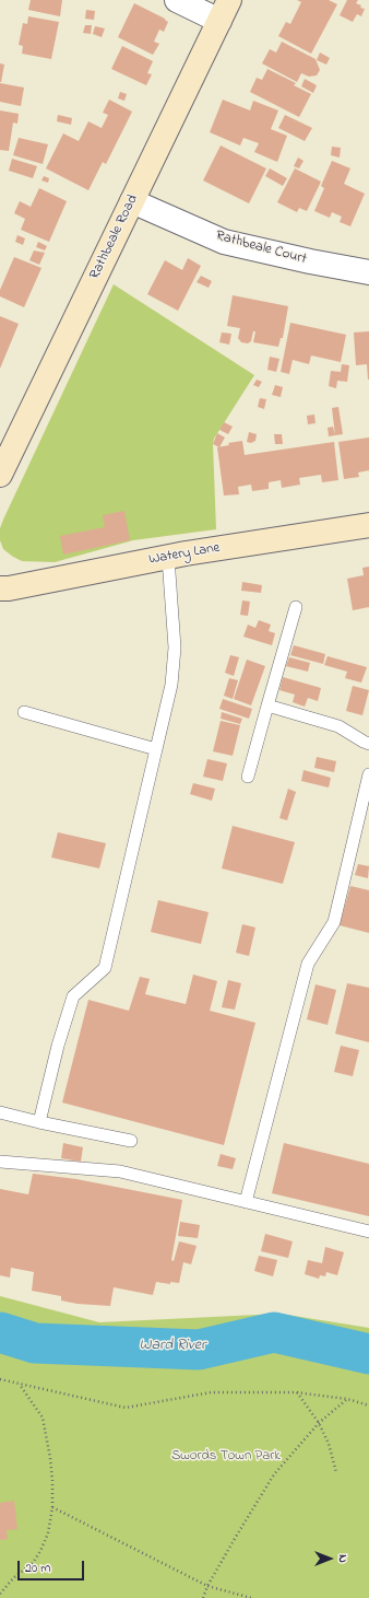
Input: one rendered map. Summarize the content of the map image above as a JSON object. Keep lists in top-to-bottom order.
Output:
{
  "streets": {
    "main road": ["Rathbeale Road", "Watery Lane"],
    "street": ["Rathbeale Court"]
  },
  "crossings": [
    ["Rathbeale Road", "Rathbeale Court"]
  ],
  "water": ["Ward River"],
  "parks": ["Swords Town Park"],
  "scale_bar": "20 m",
  "north": "right"
}
